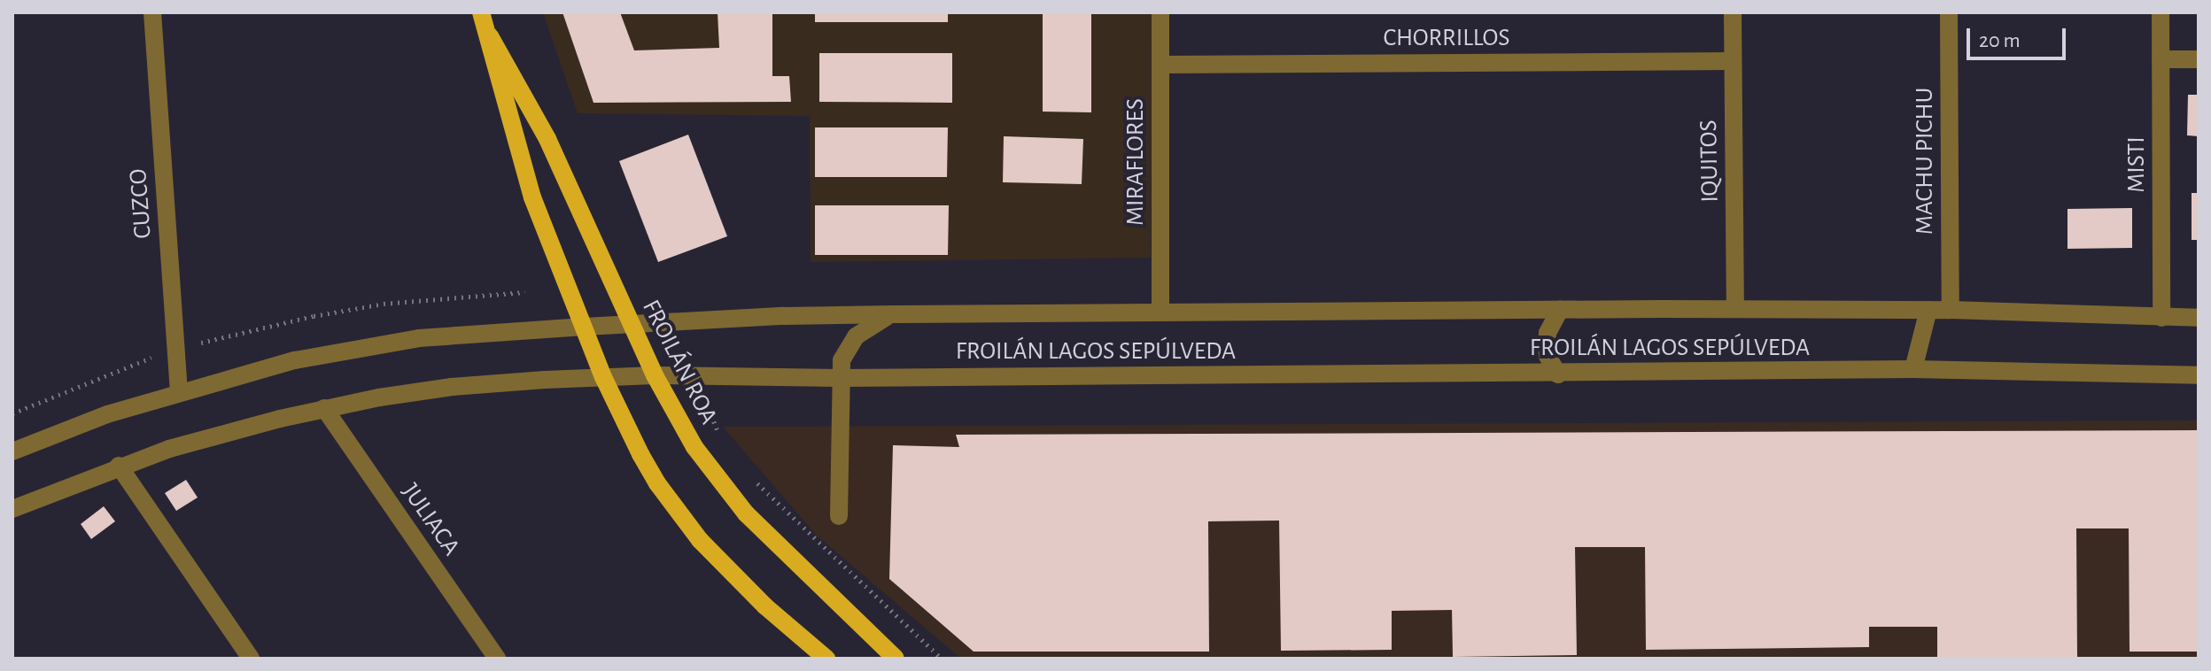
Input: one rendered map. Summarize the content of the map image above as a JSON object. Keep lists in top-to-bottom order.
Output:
{
  "streets": {
    "main road": ["FROILÁN ROA"],
    "street": [
      "CHORRILLOS",
      "IQUITOS",
      "MACHU PICHU",
      "MIRAFLORES",
      "MISTI",
      "CUZCO",
      "FROILÁN LAGOS SEPÚLVEDA",
      "JULIACA"
    ]
  },
  "crossings": [
    ["CHORRILLOS", "IQUITOS"],
    ["CHORRILLOS", "MIRAFLORES"],
    ["IQUITOS", "FROILÁN LAGOS SEPÚLVEDA"],
    ["MACHU PICHU", "FROILÁN LAGOS SEPÚLVEDA"],
    ["MIRAFLORES", "FROILÁN LAGOS SEPÚLVEDA"],
    ["MISTI", "FROILÁN LAGOS SEPÚLVEDA"],
    ["CUZCO", "FROILÁN LAGOS SEPÚLVEDA"],
    ["FROILÁN LAGOS SEPÚLVEDA", "FROILÁN ROA"],
    ["FROILÁN LAGOS SEPÚLVEDA", "JULIACA"]
  ],
  "scale_bar": "20 m"
}
